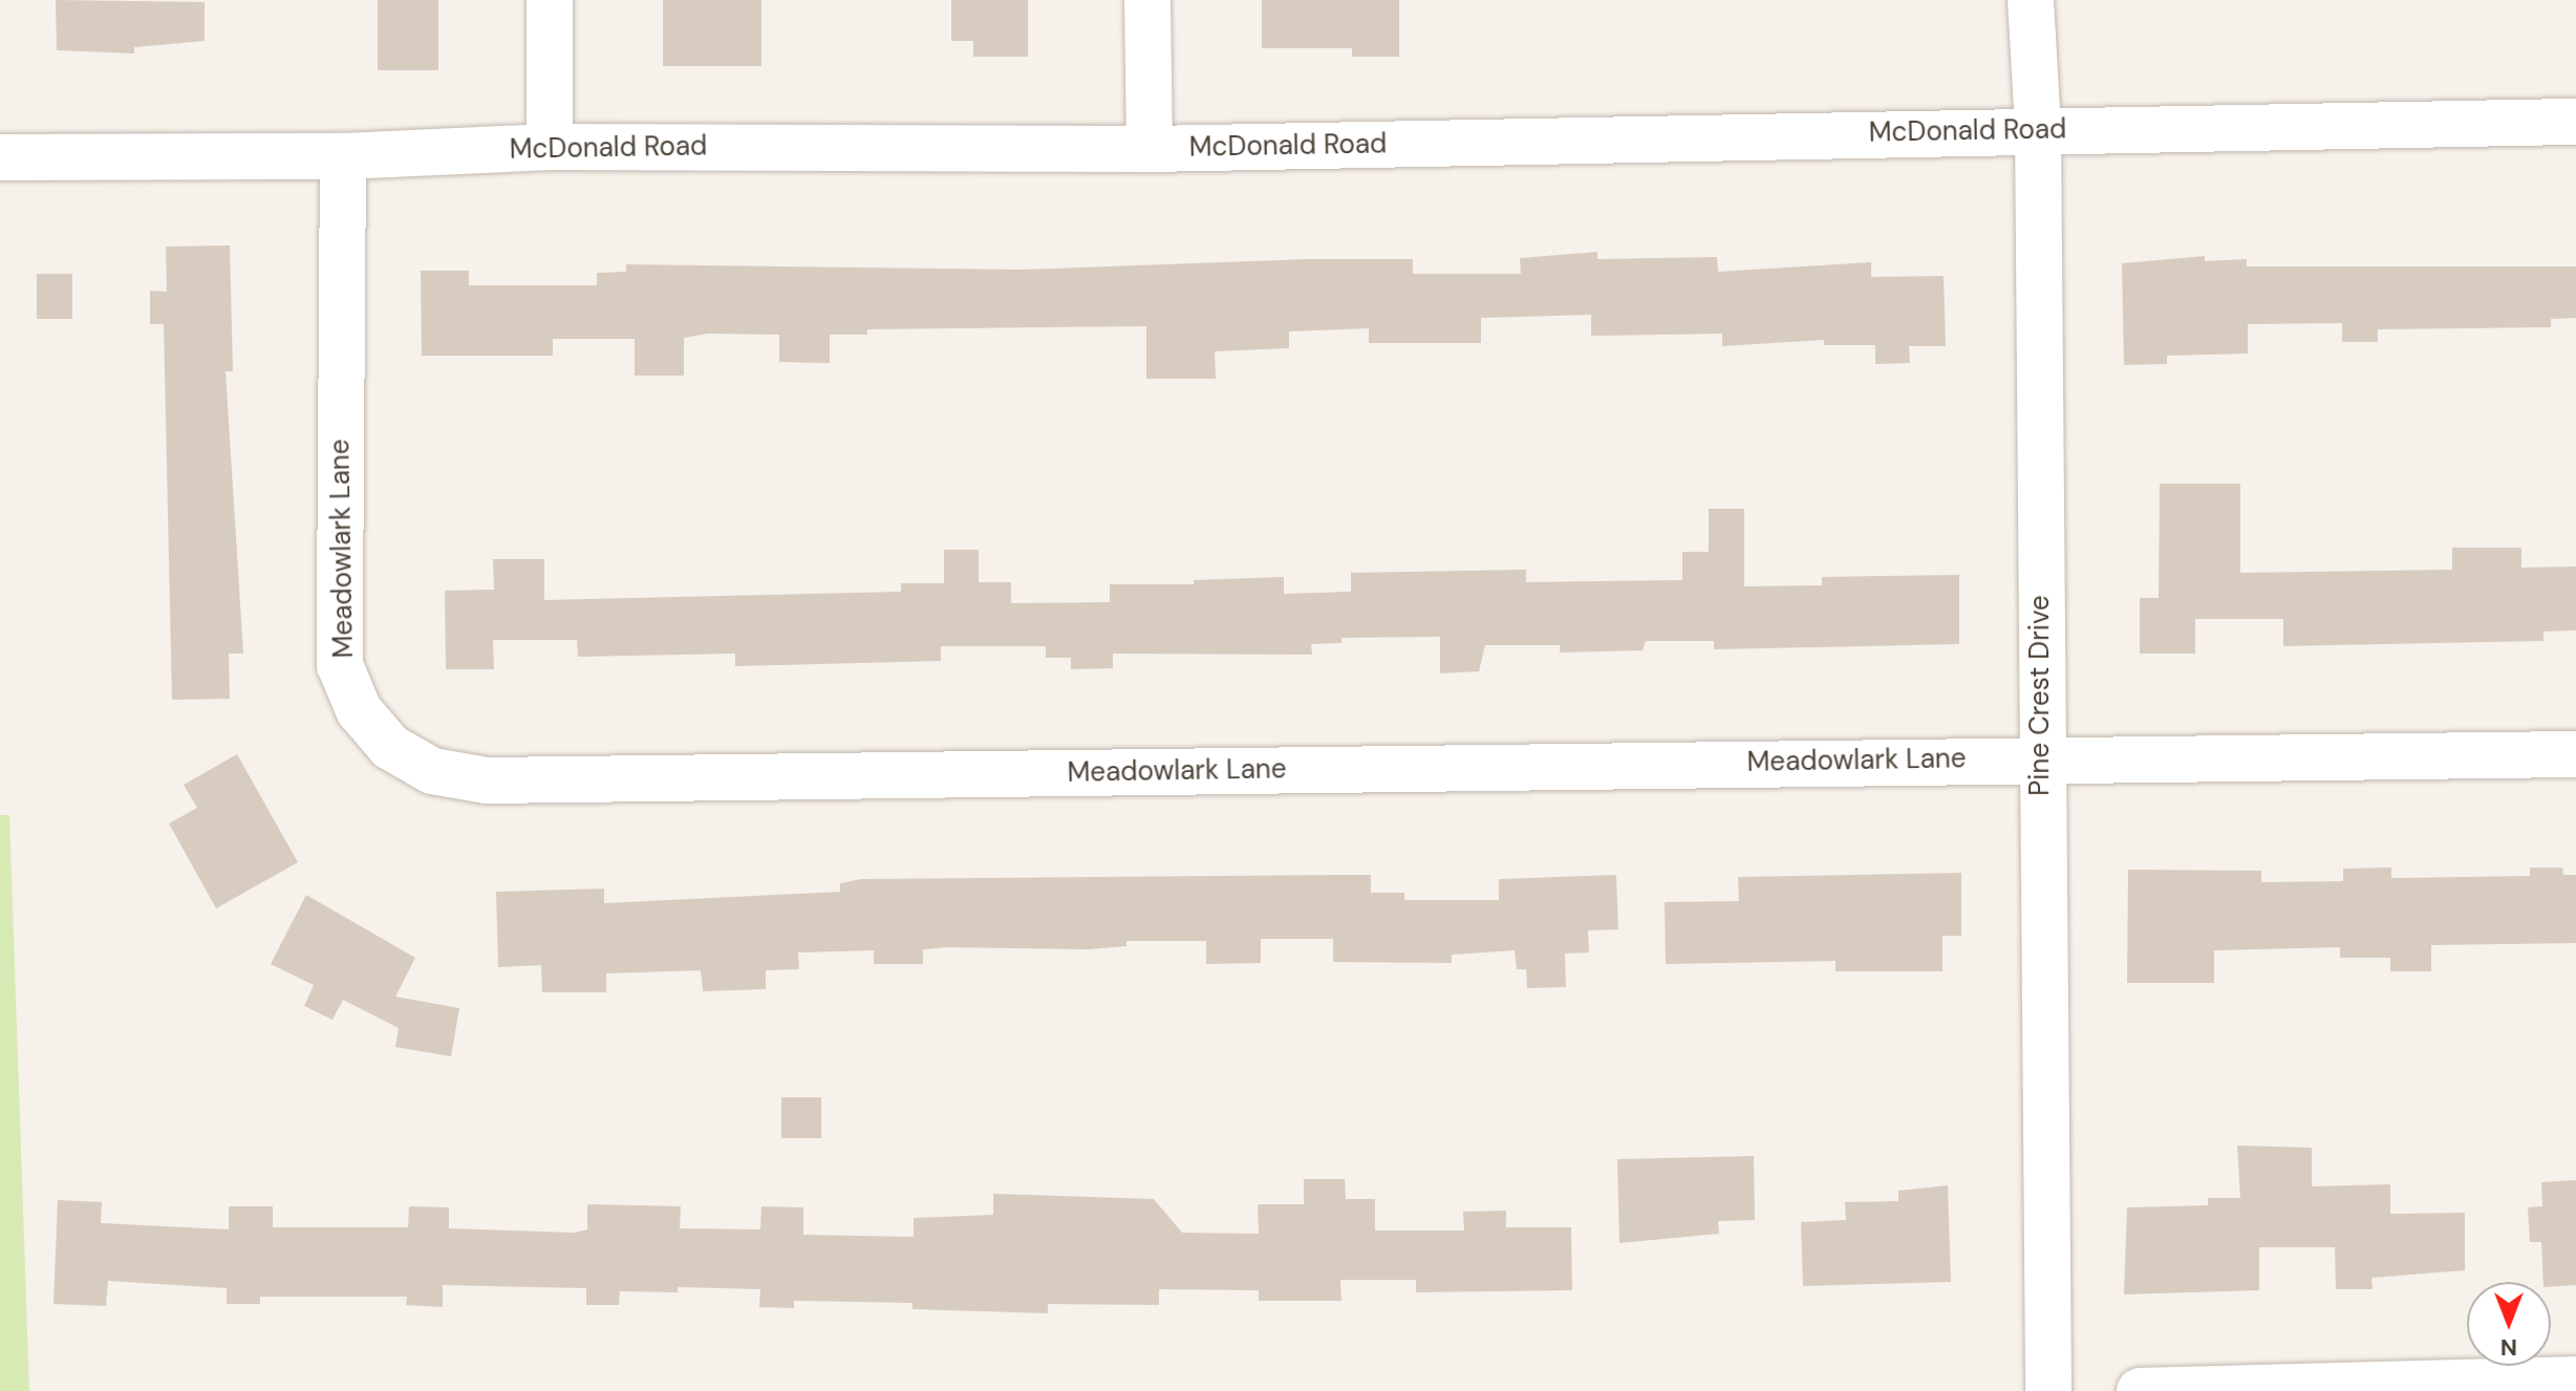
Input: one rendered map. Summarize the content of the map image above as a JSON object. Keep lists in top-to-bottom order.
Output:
{
  "streets": {
    "street": ["McDonald Road", "Meadowlark Lane", "Pine Crest Drive"]
  },
  "crossings": [
    ["McDonald Road", "Meadowlark Lane"],
    ["McDonald Road", "Pine Crest Drive"],
    ["Meadowlark Lane", "Pine Crest Drive"]
  ],
  "north": "bottom"
}
